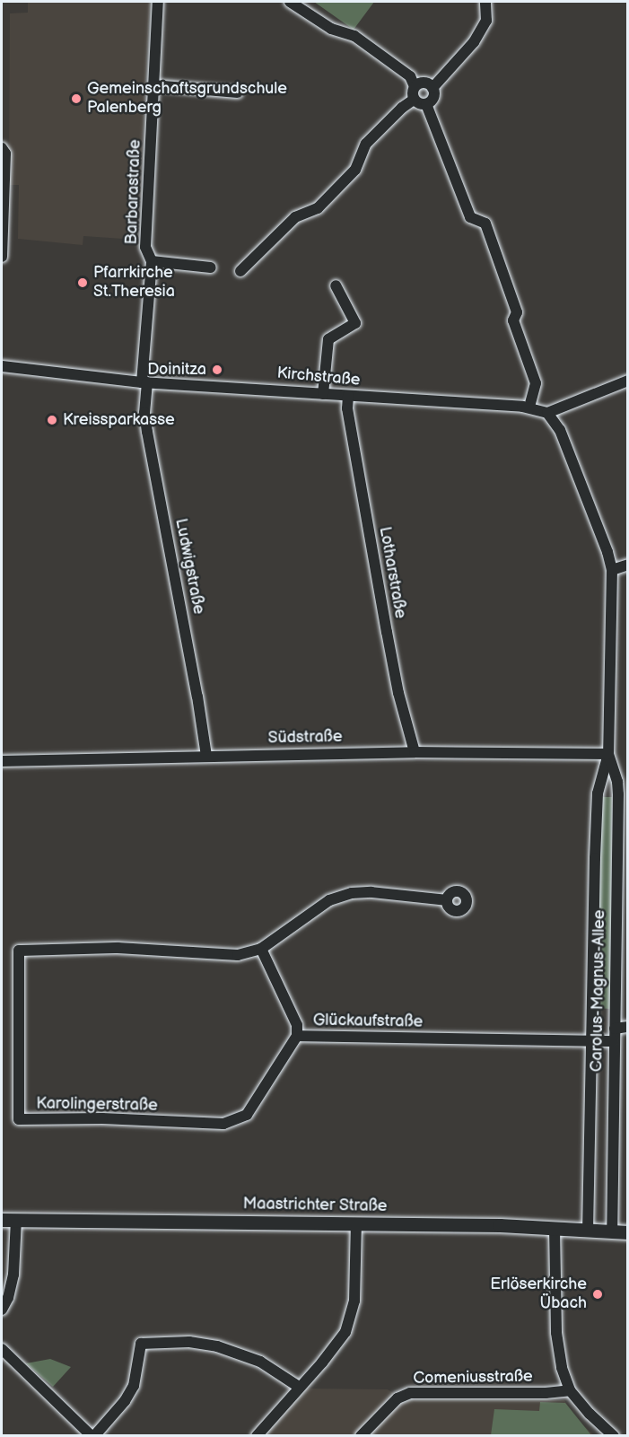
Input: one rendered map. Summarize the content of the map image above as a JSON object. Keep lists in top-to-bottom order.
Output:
{
  "streets": {
    "street": [
      "Barbarastraße",
      "Kirchstraße",
      "Ludwigstraße",
      "Lotharstraße",
      "Südstraße",
      "Carolus-Magnus-Allee",
      "Glückaufstraße",
      "Karolingerstraße",
      "Maastrichter Straße",
      "Comeniusstraße"
    ]
  },
  "crossings": [
    ["Barbarastraße", "Kirchstraße"],
    ["Barbarastraße", "Ludwigstraße"],
    ["Kirchstraße", "Ludwigstraße"],
    ["Kirchstraße", "Lotharstraße"],
    ["Kirchstraße", "Carolus-Magnus-Allee"],
    ["Ludwigstraße", "Südstraße"],
    ["Lotharstraße", "Südstraße"],
    ["Südstraße", "Carolus-Magnus-Allee"],
    ["Carolus-Magnus-Allee", "Glückaufstraße"],
    ["Carolus-Magnus-Allee", "Maastrichter Straße"],
    ["Glückaufstraße", "Karolingerstraße"]
  ],
  "places": [
    "Gemeinschaftsgrundschule Palenberg",
    "Pfarrkirche St.Theresia",
    "Doinitza",
    "Kreissparkasse",
    "Erlöserkirche Übach"
  ]
}
